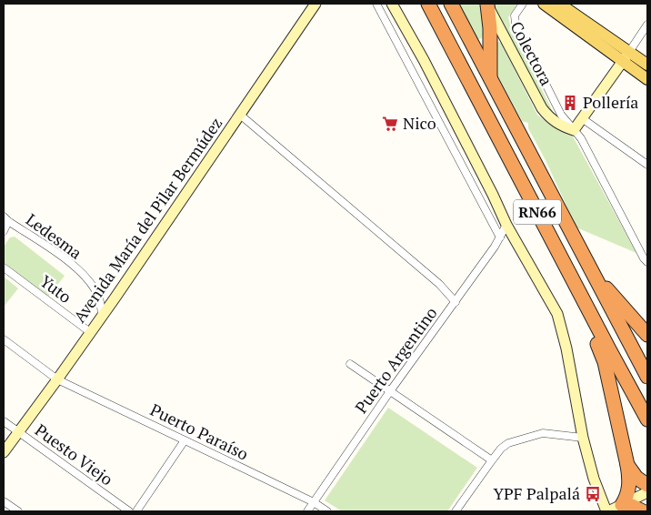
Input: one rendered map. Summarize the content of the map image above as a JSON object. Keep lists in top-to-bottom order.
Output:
{
  "streets": {
    "highway": ["RN66"],
    "street": [
      "Colectora",
      "Avenida María del Pilar Bermúdez",
      "Ledesma",
      "Yuto",
      "Puerto Argentino",
      "Puerto Paraíso",
      "Puesto Viejo"
    ]
  },
  "crossings": [
    ["Avenida María del Pilar Bermúdez", "Ledesma"],
    ["Avenida María del Pilar Bermúdez", "Yuto"],
    ["Avenida María del Pilar Bermúdez", "Puerto Paraíso"],
    ["Avenida María del Pilar Bermúdez", "Puesto Viejo"],
    ["Puerto Argentino", "Puerto Paraíso"]
  ],
  "places": {
    "building": ["Pollería"],
    "supermarket": ["Nico"],
    "bus stop": ["YPF Palpalá"]
  }
}
